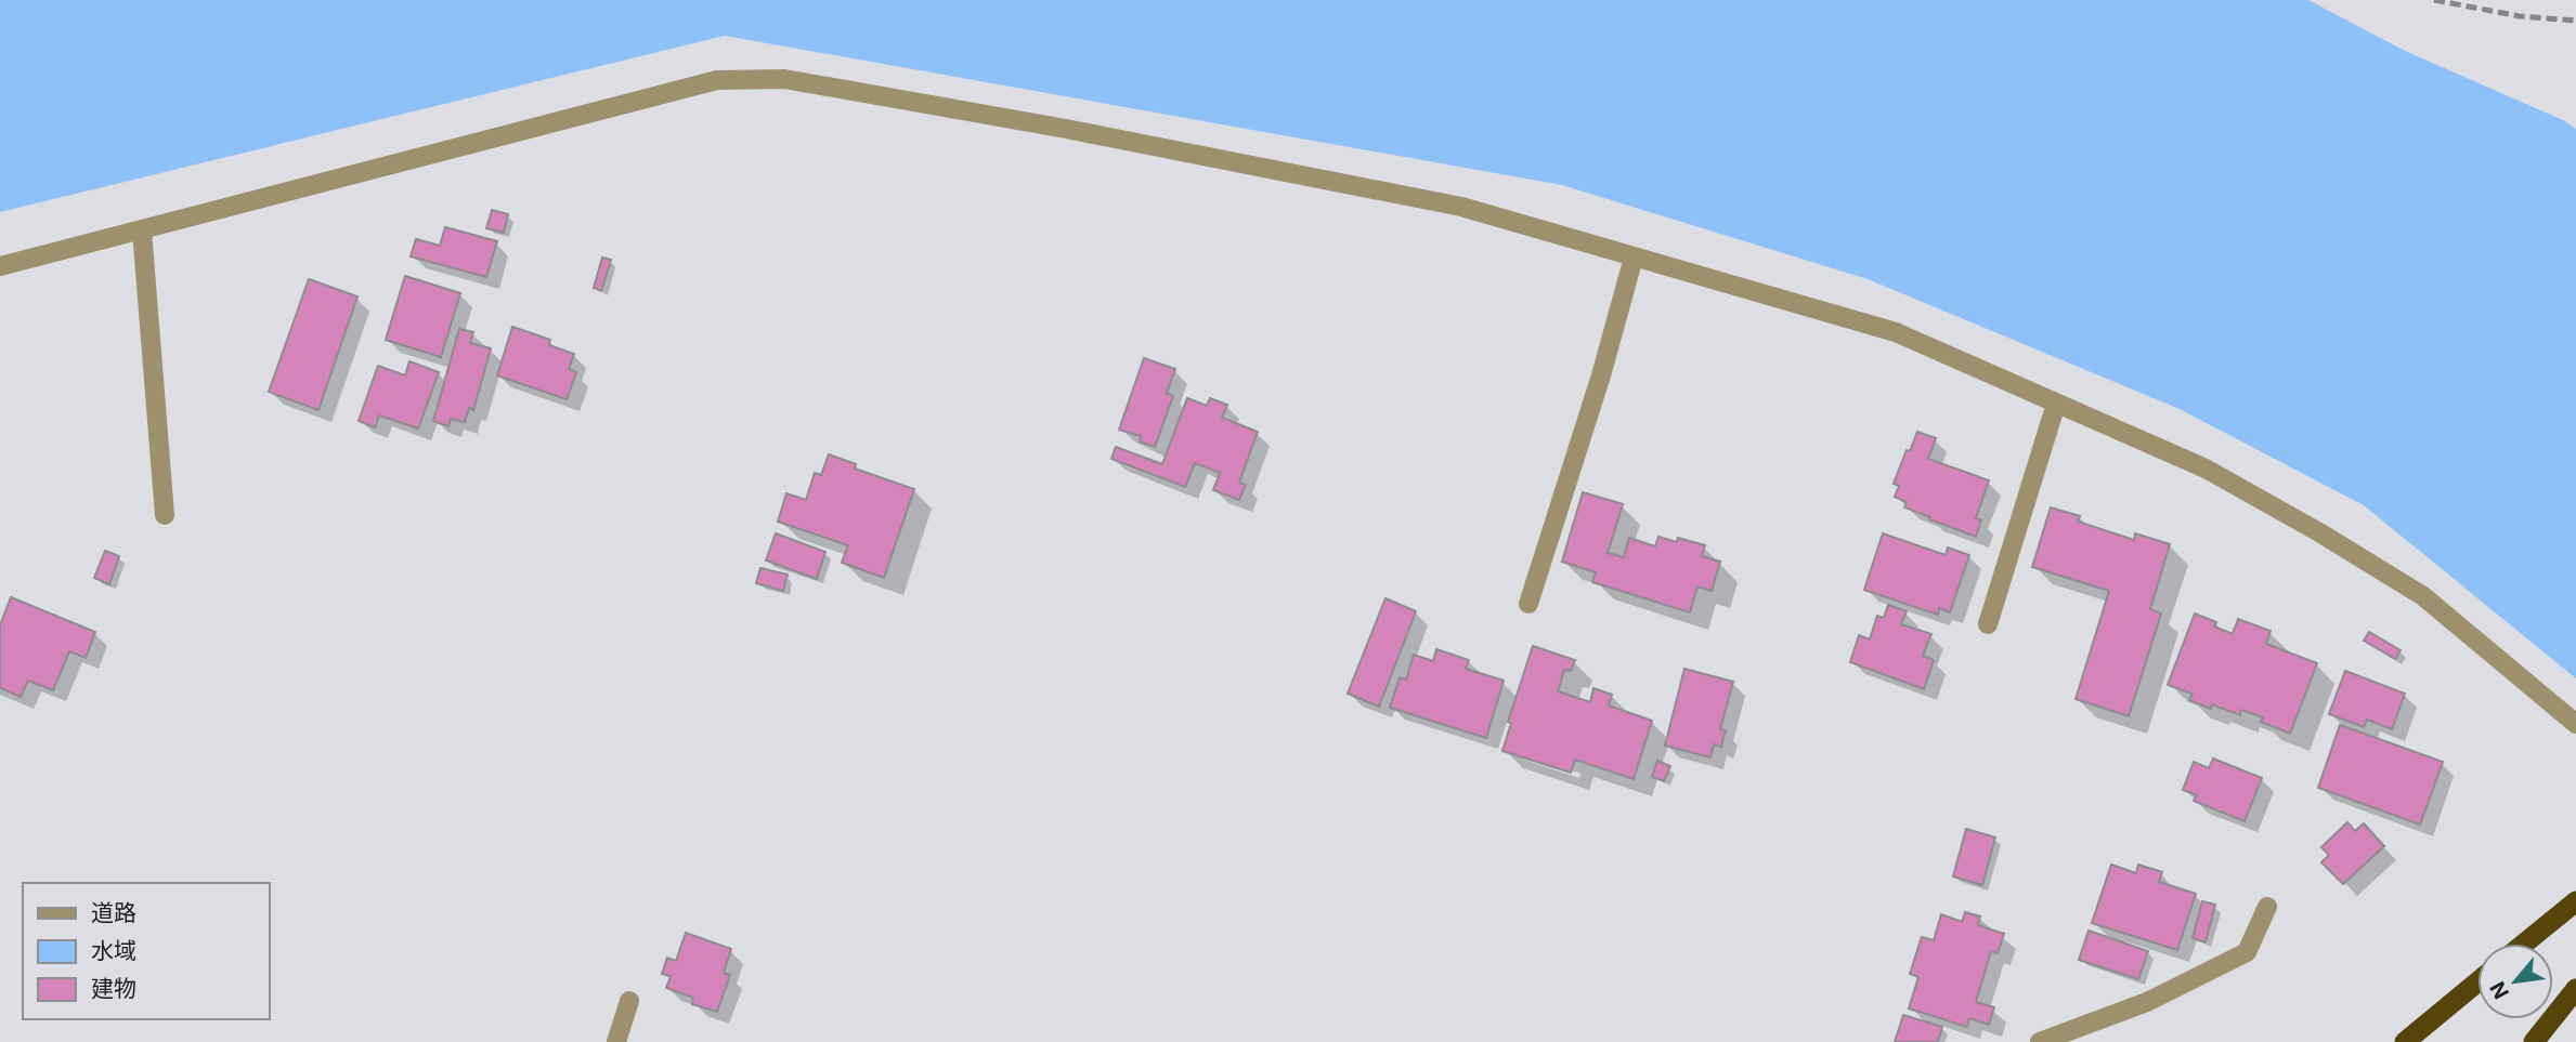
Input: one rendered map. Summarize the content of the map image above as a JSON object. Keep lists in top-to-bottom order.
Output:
{
  "legend": ["道路", "水域", "建物"],
  "north": "bottom left"
}
